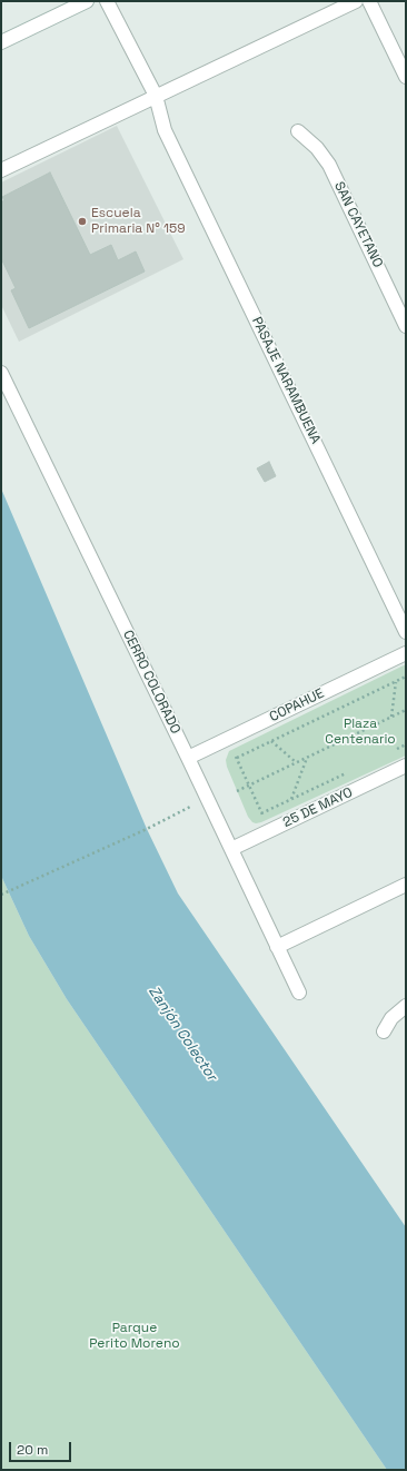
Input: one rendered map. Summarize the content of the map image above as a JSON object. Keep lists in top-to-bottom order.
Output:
{
  "streets": {
    "street": [
      "SAN CAYETANO",
      "PASAJE NARAMBUENA",
      "CERRO COLORADO",
      "COPAHUE",
      "25 DE MAYO"
    ]
  },
  "crossings": [
    ["CERRO COLORADO", "COPAHUE"],
    ["CERRO COLORADO", "25 DE MAYO"]
  ],
  "water": ["Zanjón Colector"],
  "parks": ["Plaza Centenario", "Parque Perito Moreno"],
  "places": ["Escuela Primaria N° 159"],
  "scale_bar": "20 m"
}
